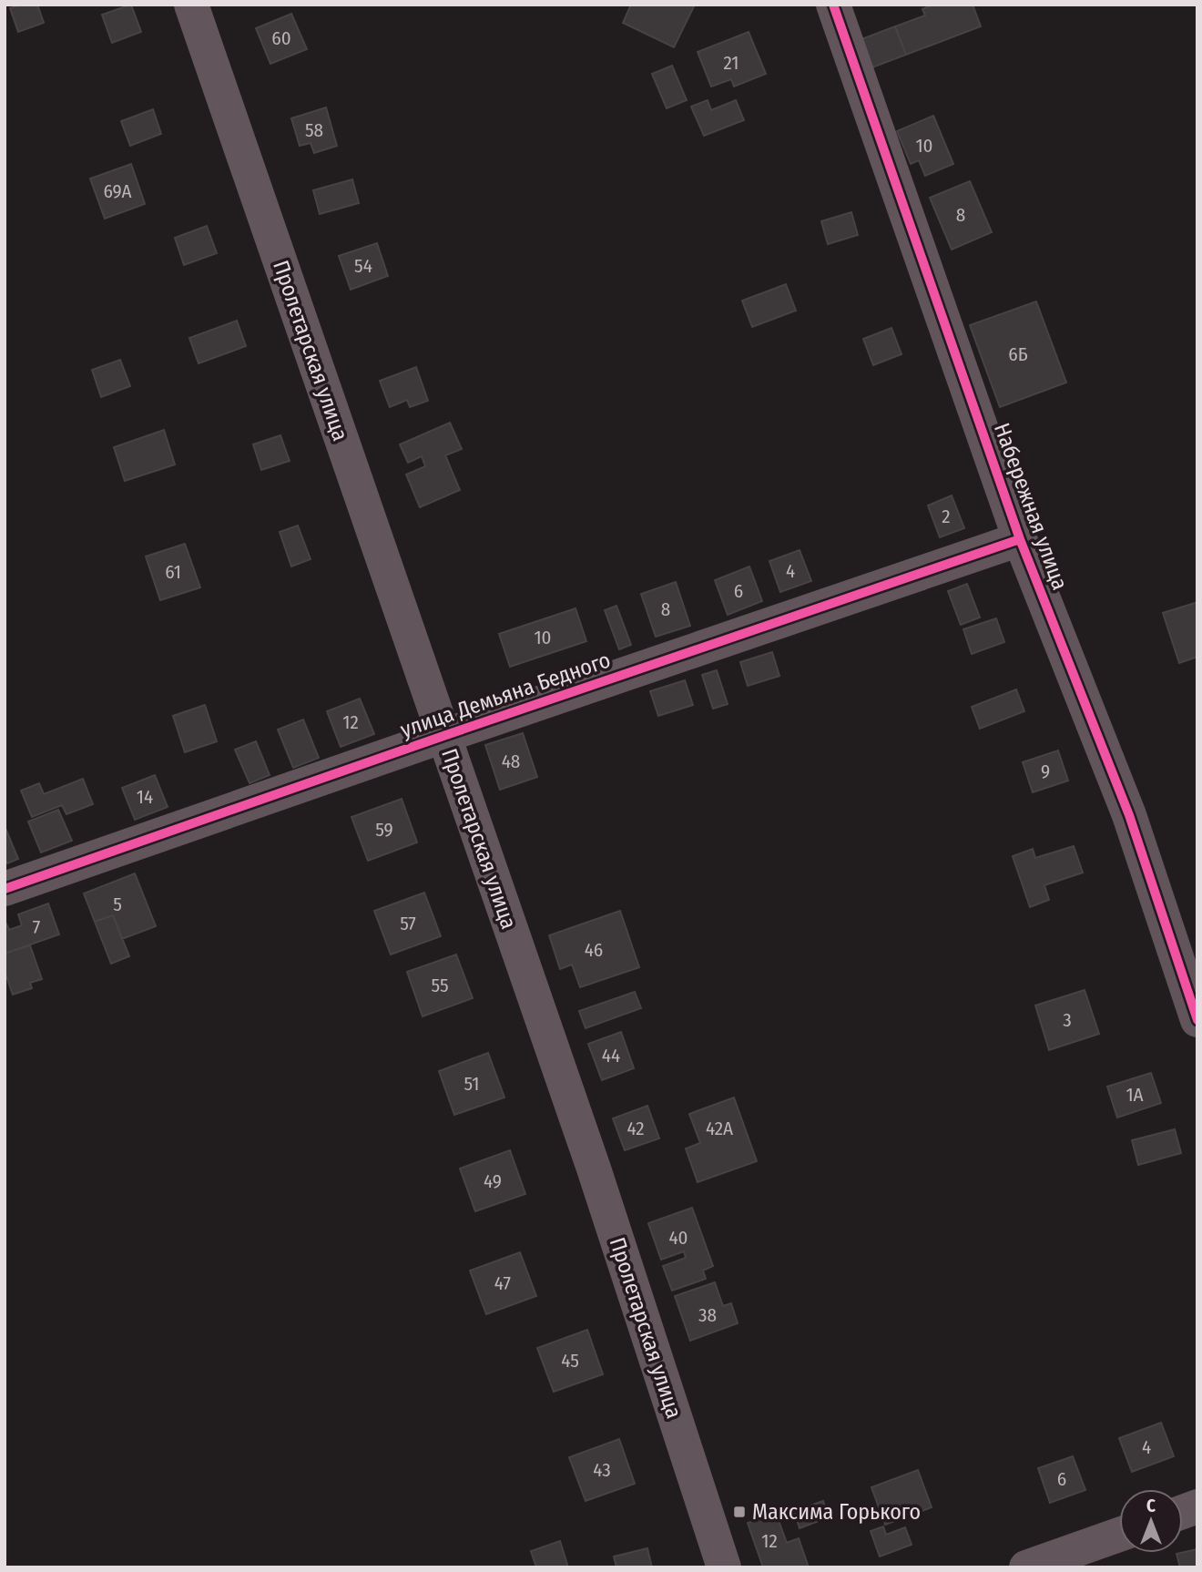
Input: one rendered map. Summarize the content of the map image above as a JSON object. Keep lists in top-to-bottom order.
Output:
{
  "streets": {
    "main road": ["Пролетарская улица"],
    "street": ["Набережная улица", "улица Демьяна Бедного"]
  },
  "crossings": [
    ["Пролетарская улица", "улица Демьяна Бедного"],
    ["Набережная улица", "улица Демьяна Бедного"]
  ],
  "places": {
    "transit": ["Максима Горького"]
  },
  "house_numbers": [
    "60",
    "21",
    "58",
    "10",
    "69А",
    "8",
    "54",
    "6Б",
    "2",
    "4",
    "61",
    "6",
    "8",
    "10",
    "12",
    "48",
    "9",
    "14",
    "59",
    "5",
    "57",
    "7",
    "46",
    "55",
    "3",
    "44",
    "51",
    "1А",
    "42",
    "42А",
    "49",
    "40",
    "47",
    "38",
    "45",
    "4",
    "43",
    "6",
    "12"
  ],
  "north": "top"
}
